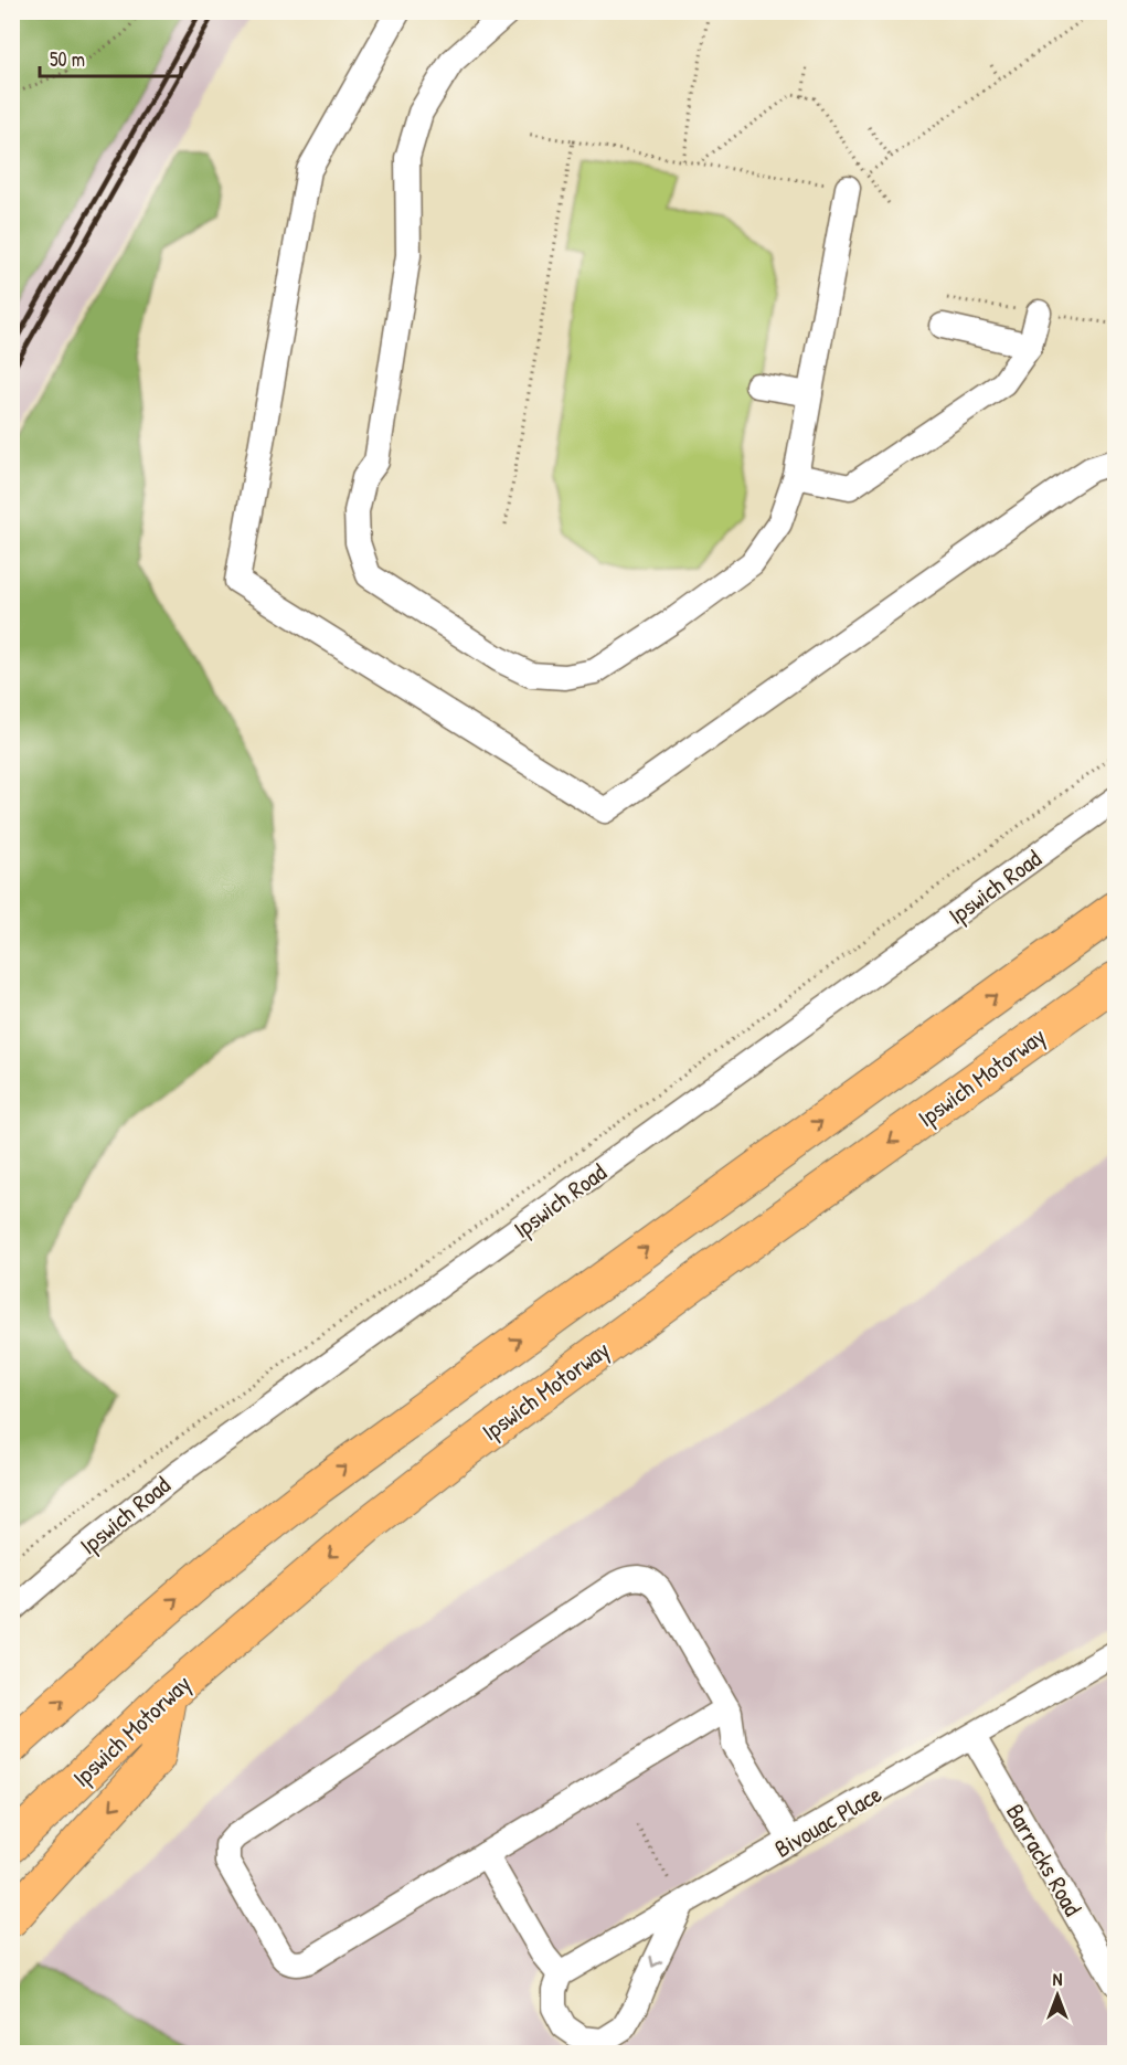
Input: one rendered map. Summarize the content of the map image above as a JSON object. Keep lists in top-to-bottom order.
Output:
{
  "streets": {
    "highway": ["Ipswich Motorway"],
    "street": ["Ipswich Road", "Bivouac Place", "Barracks Road"]
  },
  "crossings": [
    ["Bivouac Place", "Barracks Road"]
  ],
  "scale_bar": "50 m",
  "north": "top"
}
